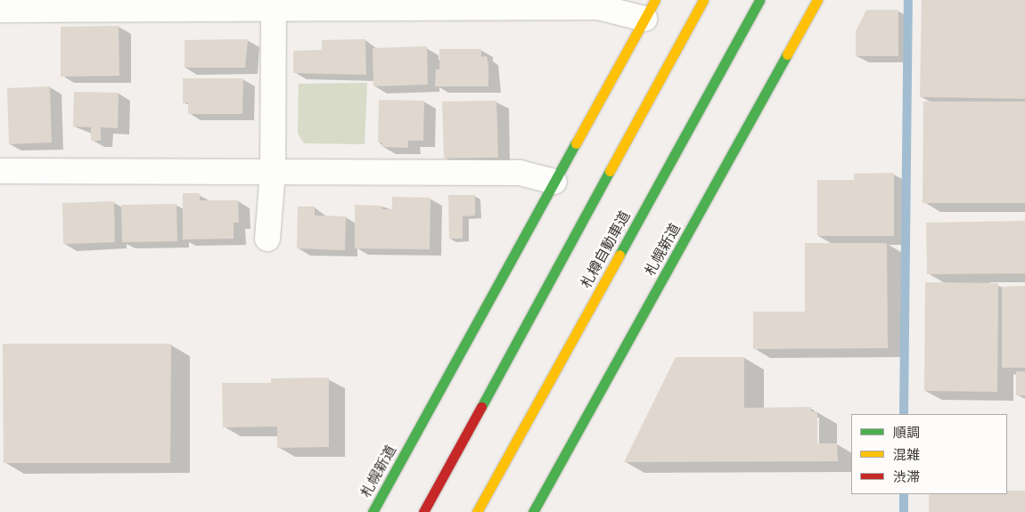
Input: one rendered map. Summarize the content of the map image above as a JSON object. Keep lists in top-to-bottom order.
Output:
{
  "streets": {
    "highway": ["札樽自動車道", "札幌新道"]
  },
  "legend": ["順調", "混雑", "渋滞"]
}
